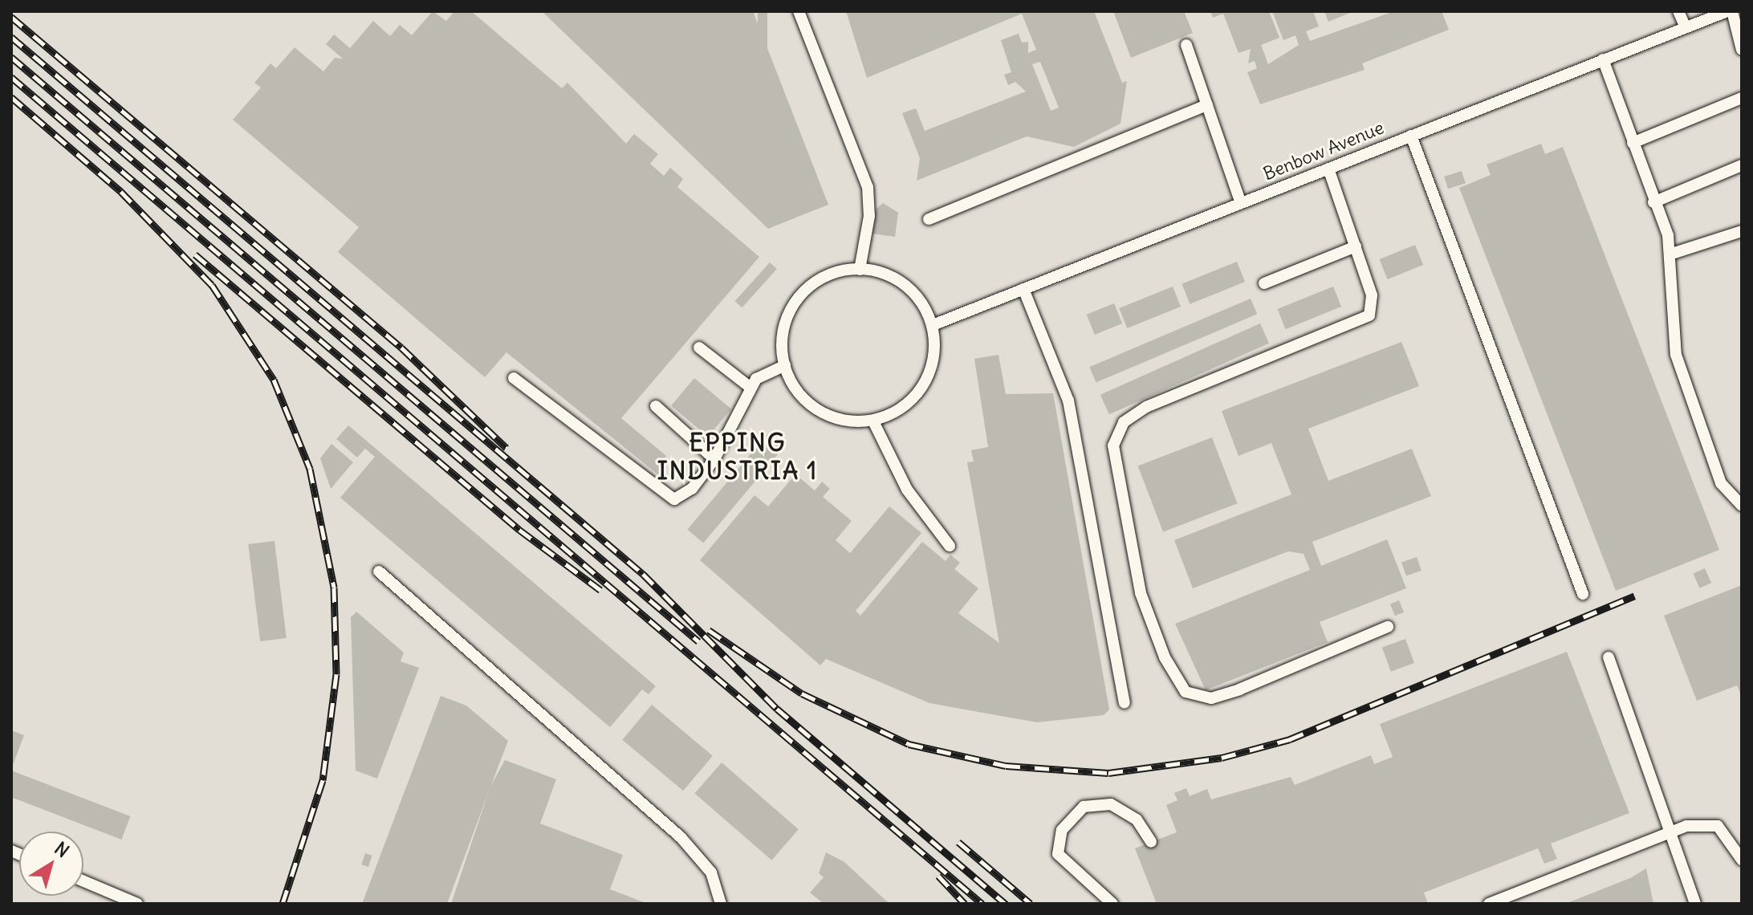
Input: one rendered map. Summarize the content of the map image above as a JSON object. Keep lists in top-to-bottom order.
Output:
{
  "streets": {
    "lane": ["Benbow Avenue"]
  },
  "districts": ["EPPING INDUSTRIA 1"],
  "north": "top right"
}
